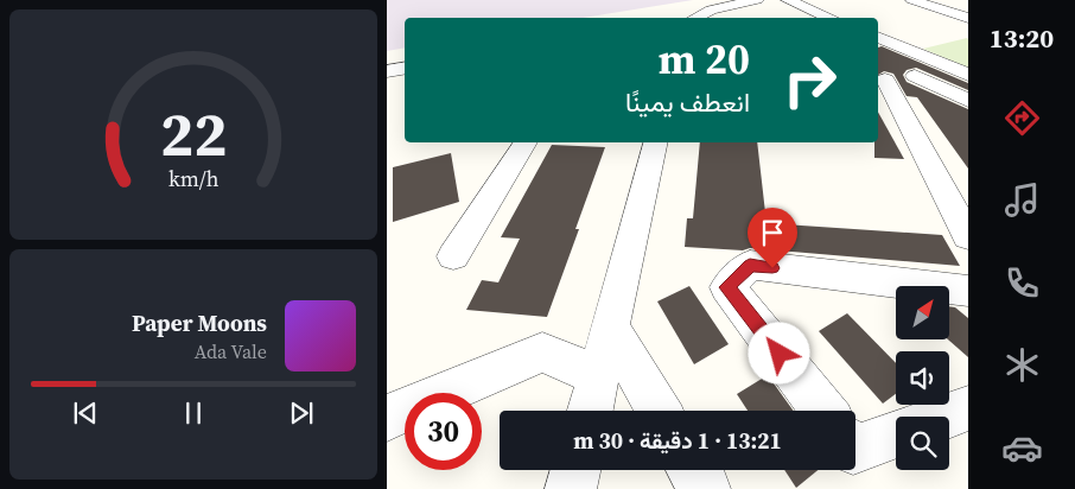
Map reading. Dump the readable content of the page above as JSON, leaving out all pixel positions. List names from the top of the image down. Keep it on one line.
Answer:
{"north":"top right","page":{"tabs":"13:20","turn":["20 m","انعطف يمينًا"],"song":["Paper Moons","Ada Vale"],"limit":"30","trip":"13:21 · 1 دقيقة · 30 m","gauge":["22","km/h"]}}
